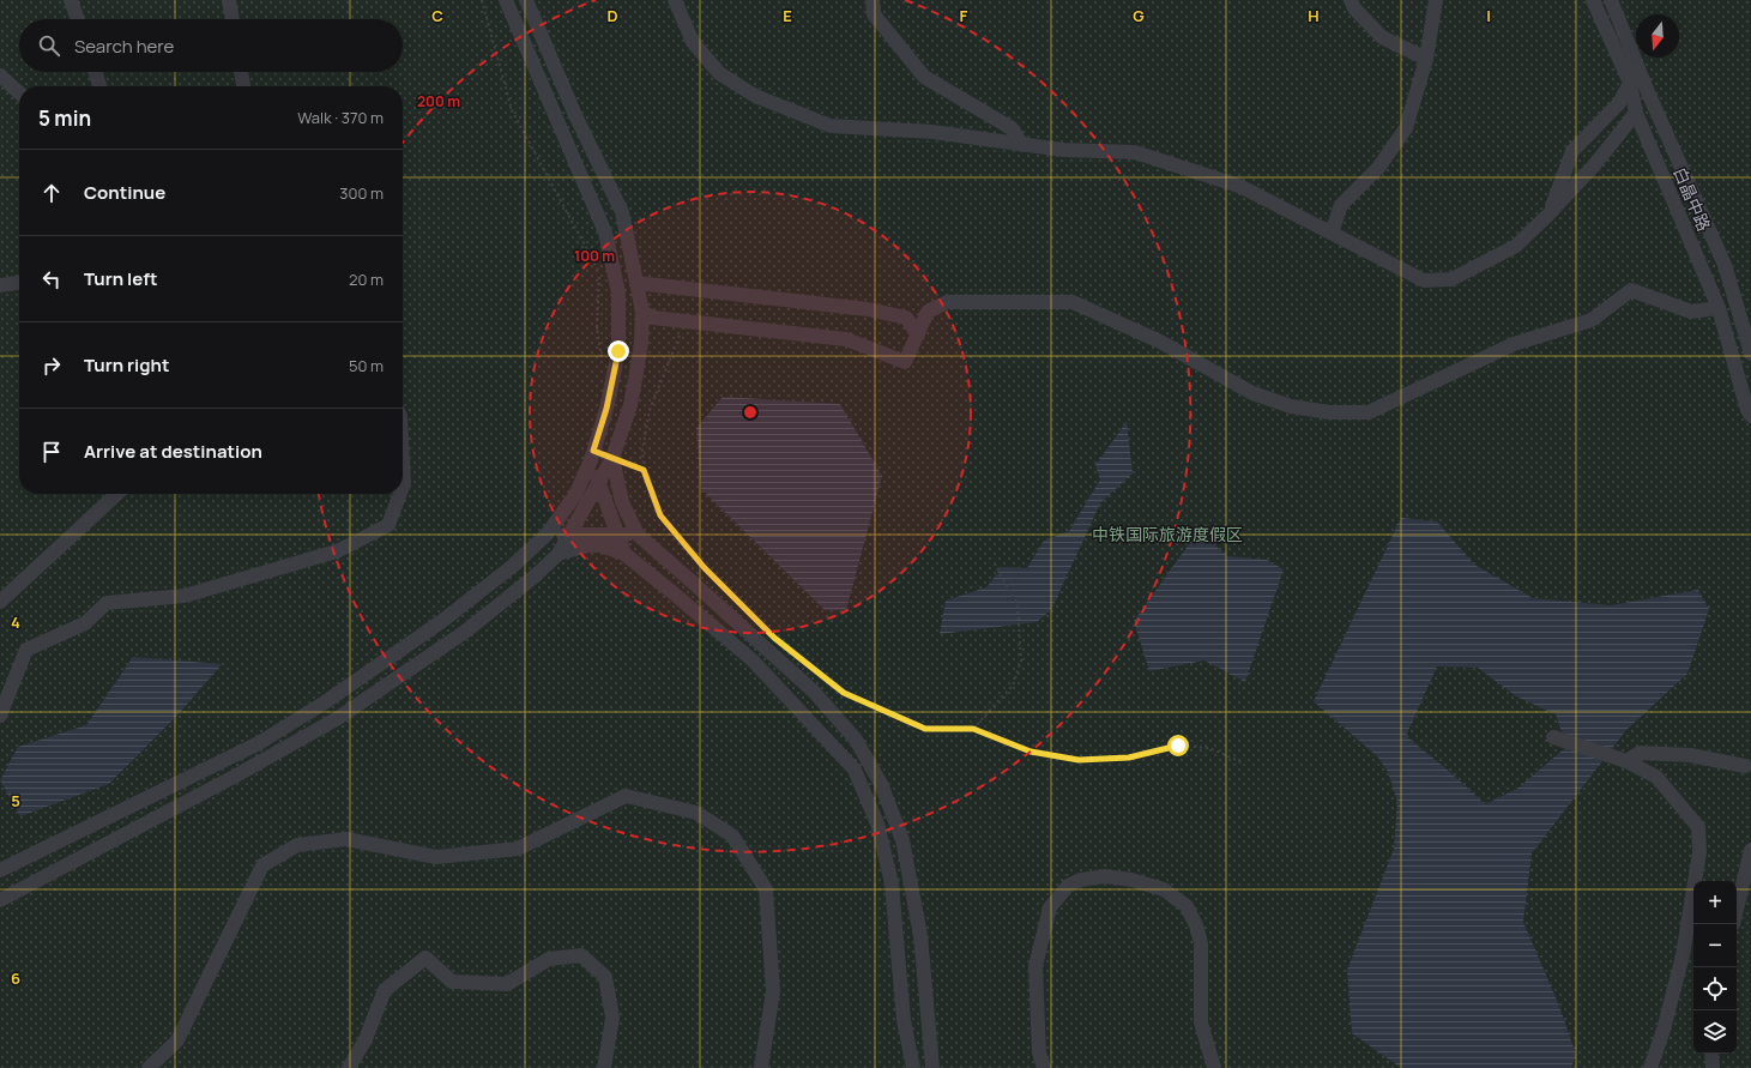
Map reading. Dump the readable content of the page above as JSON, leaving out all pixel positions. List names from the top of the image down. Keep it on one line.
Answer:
{"streets":{"street":["白晶中路"]},"parks":["中铁国际旅游度假区"],"north":"bottom","page":{"search":"Search here","heading":["5 min","Walk · 370 m"],"list":[["Continue","300 m"],["Turn left","20 m"],["Turn right","50 m"],"Arrive at destination"],"map_buttons":["+","−"]},"grid":{"columns":["C","D","E","F","G","H","I"],"rows":["4","5","6"]},"rings":["200 m","100 m"]}
